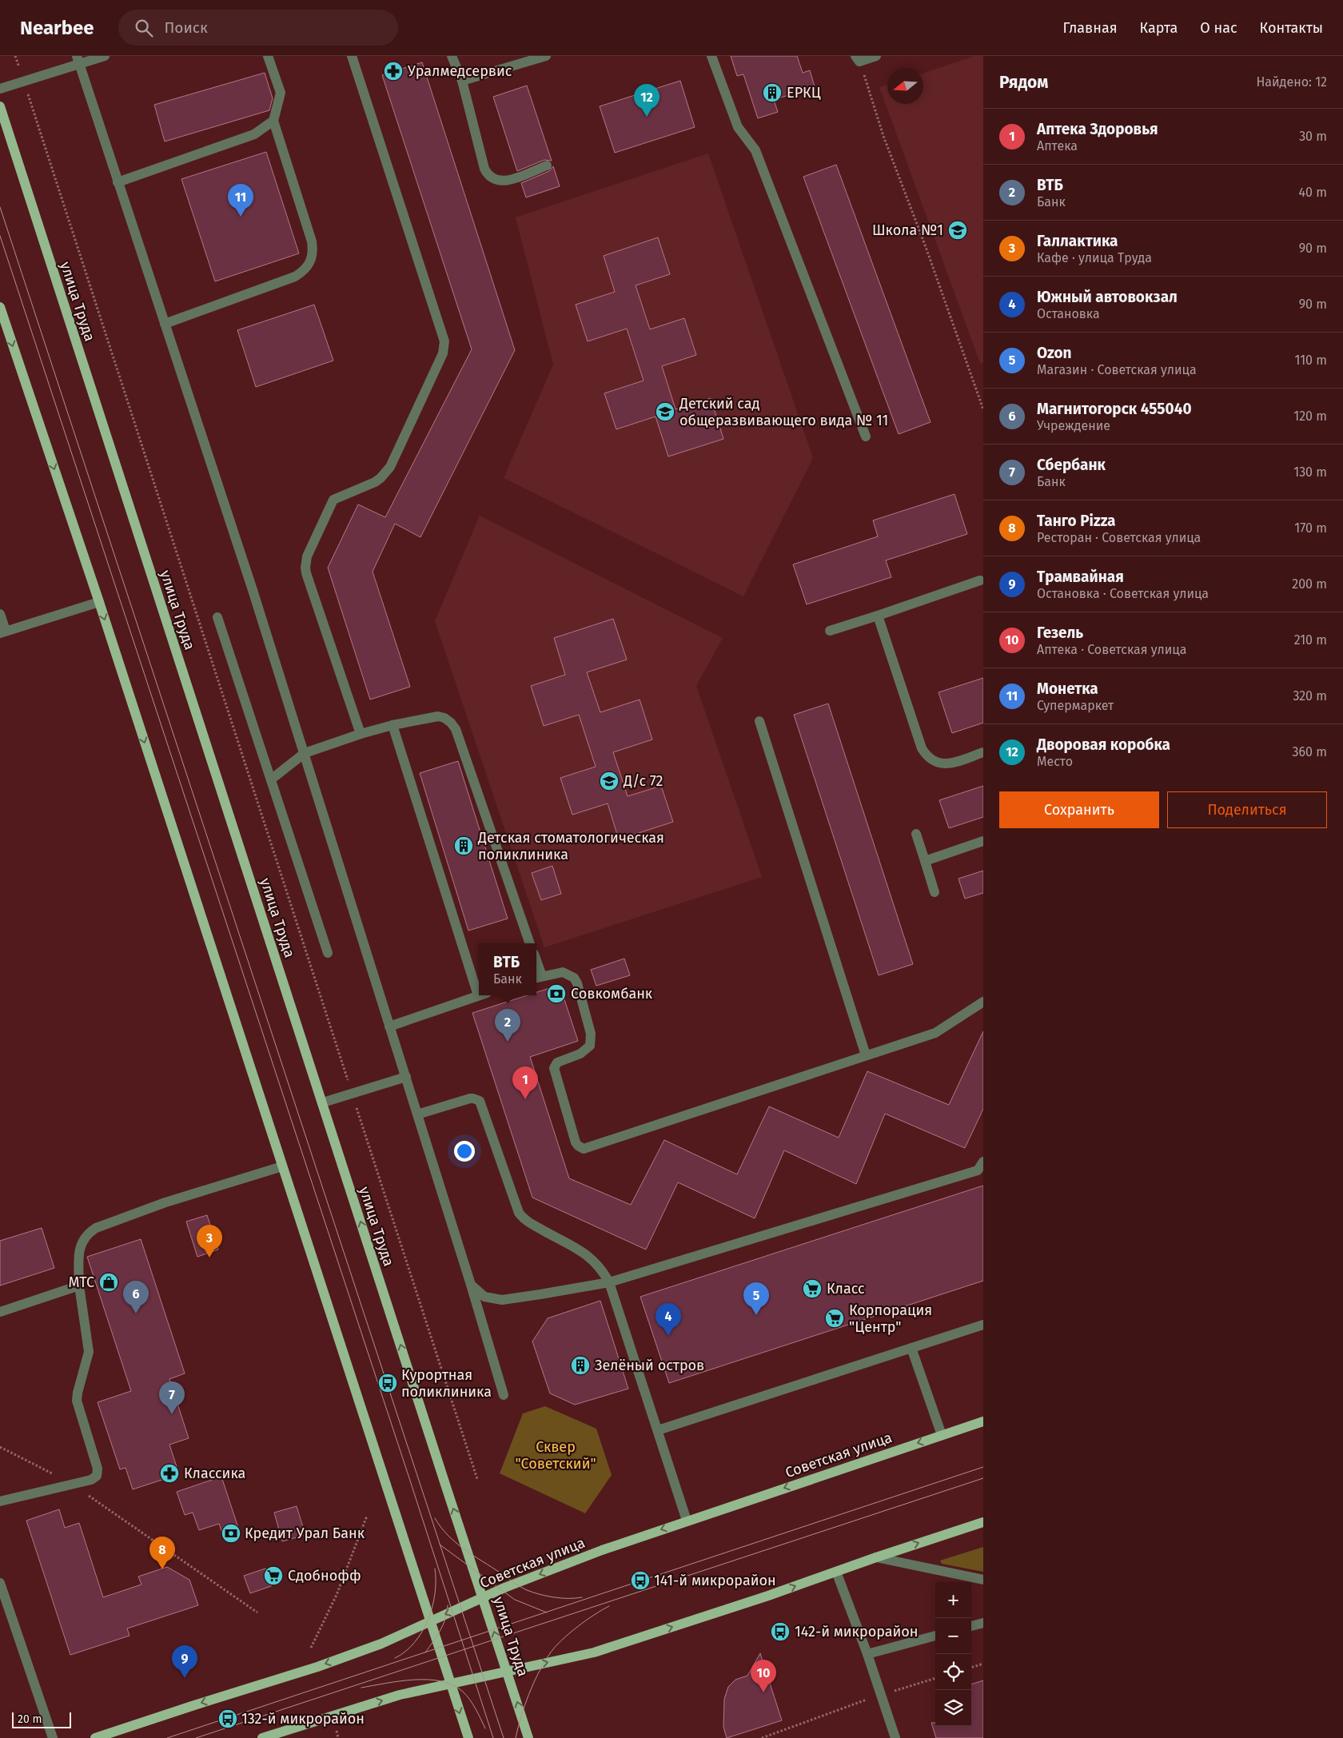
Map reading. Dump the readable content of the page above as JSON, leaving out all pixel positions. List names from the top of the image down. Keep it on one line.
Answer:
{"streets":{"main road":["улица Труда","Советская улица"]},"crossings":[["улица Труда","Советская улица"]],"parks":["Сквер \"Советский\""],"places":{"pharmacy":["Уралмедсервис","Классика"],"building":["ЕРКЦ","Детская стоматологическая поликлиника","Зелёный остров"],"school or university":["Школа №1","Детский сад общеразвивающего вида № 11","Д/с 72"],"bank":["Совкомбанк","Кредит Урал Банк"],"shop":["МТС"],"supermarket":["Класс","Корпорация \"Центр\"","Сдобнофф"],"bus stop":["Курортная поликлиника","141-й микрорайон","142-й микрорайон","132-й микрорайон"]},"scale_bar":"20 m","north":"left","page":{"header":"Nearbee","search":"Поиск","nav":["Главная","Карта","О нас","Контакты"],"heading":["Рядом","Найдено: 12"],"pins":["12","11","2","1","3","6","5","4","7","8","9","10"],"list":[{"mark":"1","name":"Аптека Здоровья","note":"Аптека","value":"30 m"},{"mark":"2","name":"ВТБ","note":"Банк","value":"40 m"},{"mark":"3","name":"Галлактика","note":"Кафе · улица Труда","value":"90 m"},{"mark":"4","name":"Южный автовокзал","note":"Остановка","value":"90 m"},{"mark":"5","name":"Ozon","note":"Магазин · Советская улица","value":"110 m"},{"mark":"6","name":"Магнитогорск 455040","note":"Учреждение","value":"120 m"},{"mark":"7","name":"Сбербанк","note":"Банк","value":"130 m"},{"mark":"8","name":"Танго Pizza","note":"Ресторан · Советская улица","value":"170 m"},{"mark":"9","name":"Трамвайная","note":"Остановка · Советская улица","value":"200 m"},{"mark":"10","name":"Гезель","note":"Аптека · Советская улица","value":"210 m"},{"mark":"11","name":"Монетка","note":"Супермаркет","value":"320 m"},{"mark":"12","name":"Дворовая коробка","note":"Место","value":"360 m"}],"buttons":["Сохранить","Поделиться"],"popup":["ВТБ","Банк"],"map_buttons":["+","−"],"scale":"20 m"}}
